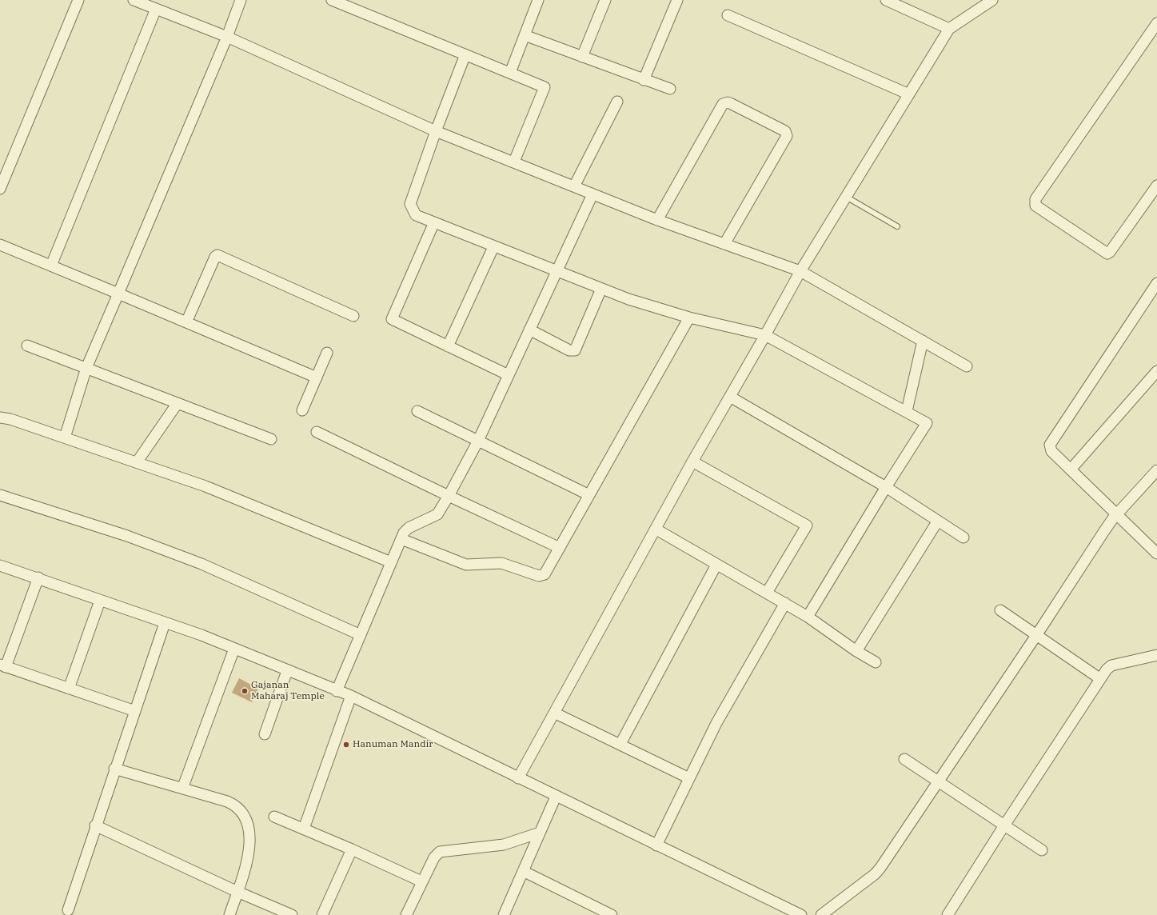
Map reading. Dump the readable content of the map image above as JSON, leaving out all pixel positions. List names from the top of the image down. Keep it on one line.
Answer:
{"places":["Gajanan Maharaj Temple","Hanuman Mandir"]}
